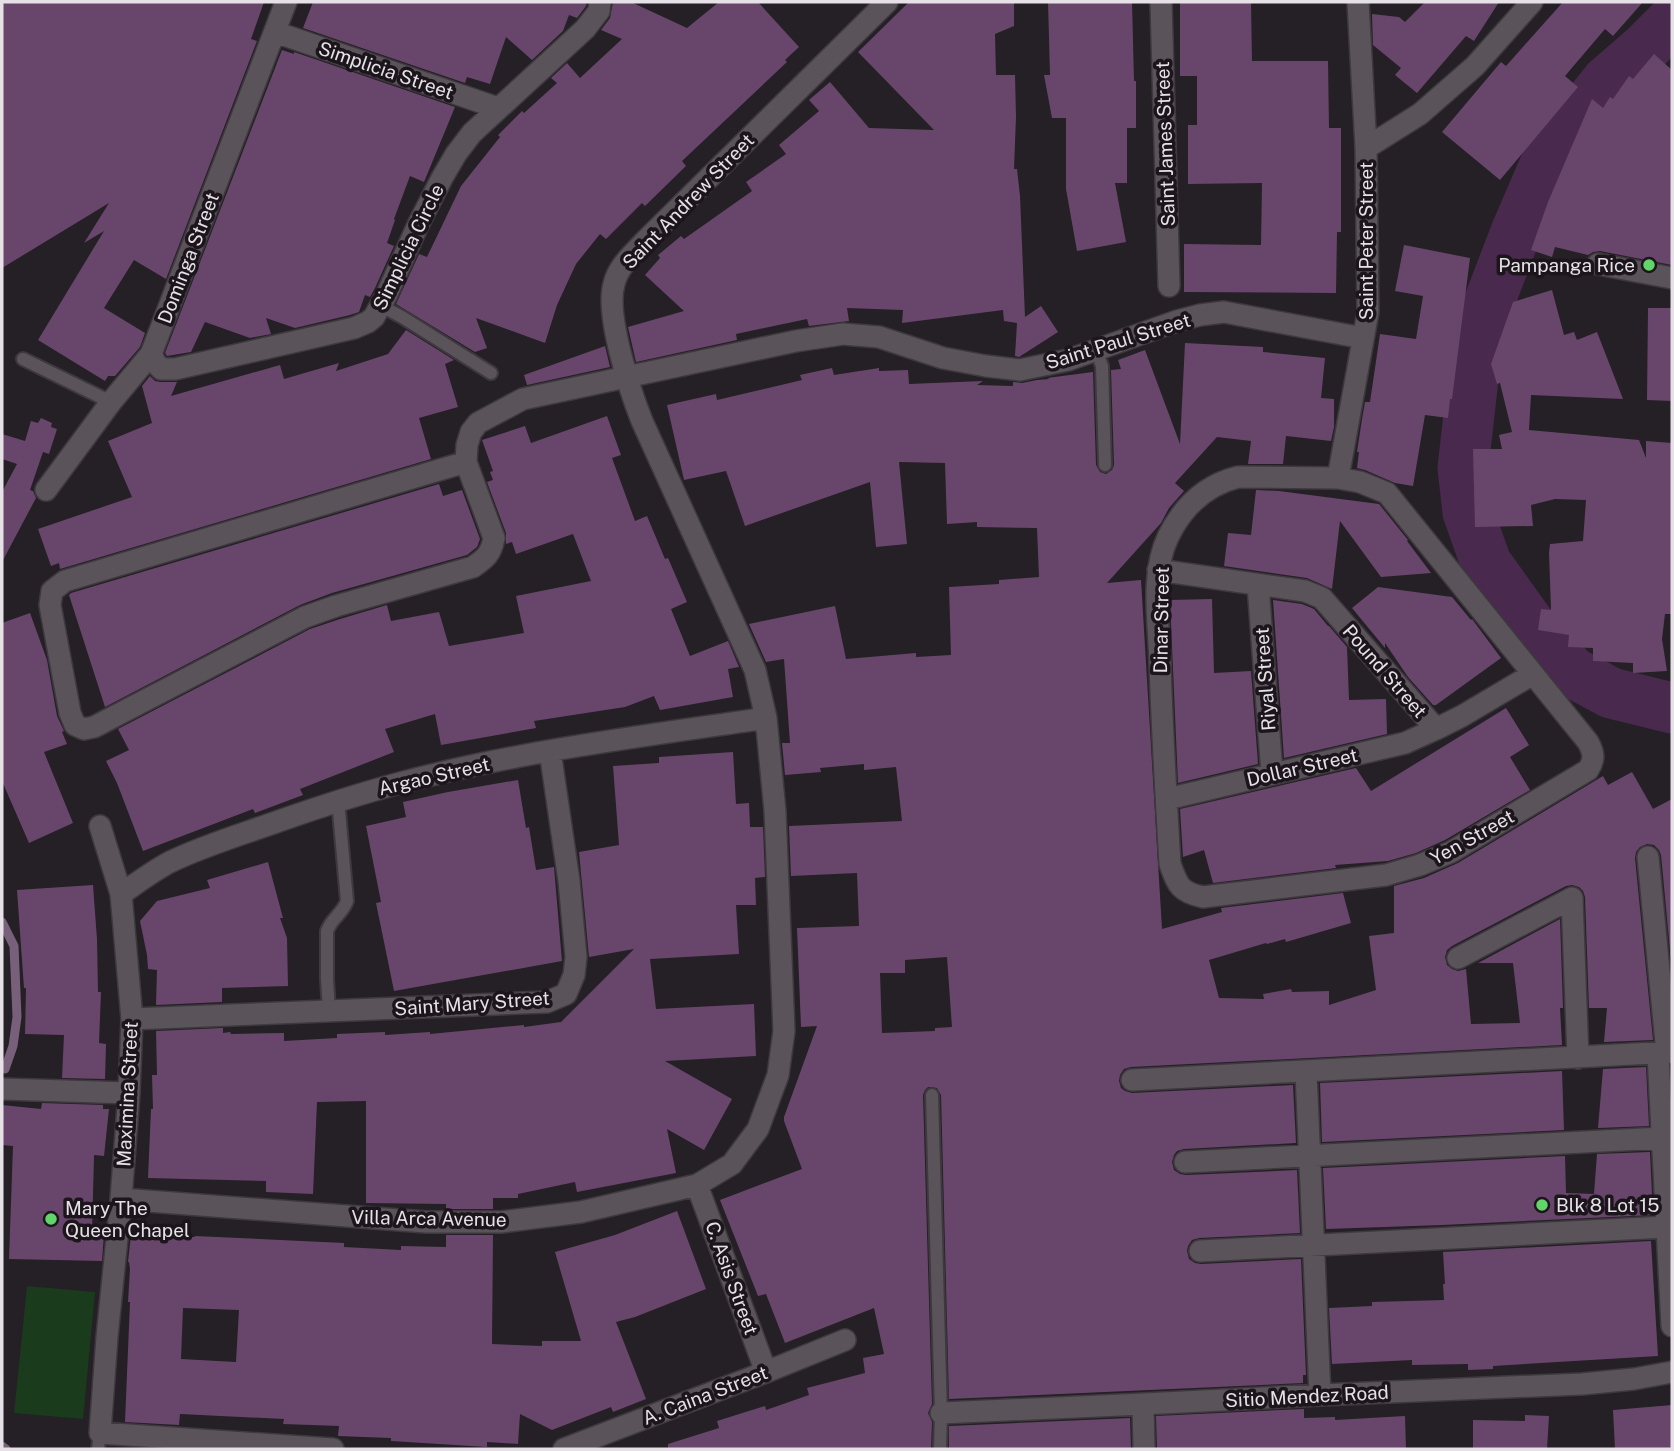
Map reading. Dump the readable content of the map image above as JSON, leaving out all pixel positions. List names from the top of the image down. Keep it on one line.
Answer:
{"streets":{"street":["Simplicia Street","Saint James Street","Saint Andrew Street","Saint Peter Street","Simplicia Circle","Dominga Street","Saint Paul Street","Dinar Street","Pound Street","Riyal Street","Dollar Street","Argao Street","Yen Street","Saint Mary Street","Maximina Street","Villa Arca Avenue","C. Asis Street","A. Caina Street","Sitio Mendez Road"]},"crossings":[["Simplicia Street","Simplicia Circle"],["Simplicia Street","Dominga Street"],["Saint Andrew Street","Saint Paul Street"],["Saint Andrew Street","Argao Street"],["Saint Andrew Street","Villa Arca Avenue"],["Saint Peter Street","Saint Paul Street"],["Saint Peter Street","Dinar Street"],["Simplicia Circle","Dominga Street"],["Dinar Street","Pound Street"],["Dinar Street","Dollar Street"],["Dinar Street","Yen Street"],["Pound Street","Riyal Street"],["Pound Street","Dollar Street"],["Pound Street","Yen Street"],["Riyal Street","Dollar Street"],["Argao Street","Saint Mary Street"],["Argao Street","Maximina Street"],["Argao Street","Villa Arca Avenue"],["Saint Mary Street","Maximina Street"],["Maximina Street","Villa Arca Avenue"],["Villa Arca Avenue","C. Asis Street"],["C. Asis Street","A. Caina Street"]],"places":["Pampanga Rice","Blk 8 Lot 15","Mary The Queen Chapel"]}
